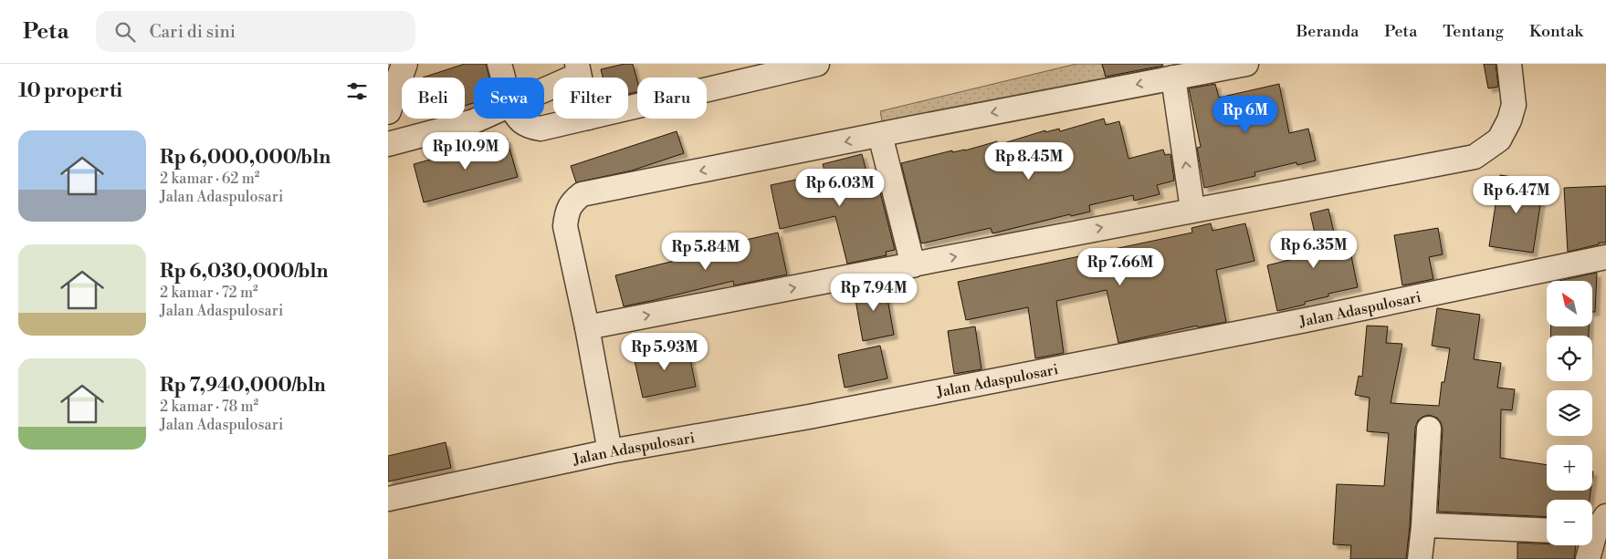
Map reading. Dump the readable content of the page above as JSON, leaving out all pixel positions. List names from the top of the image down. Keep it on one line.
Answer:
{"streets":{"street":["Jalan Adaspulosari"]},"north":"top left","page":{"header":"Peta","search":"Cari di sini","nav":["Beranda","Peta","Tentang","Kontak"],"heading":"10 properti","chip":["Beli","Sewa","Filter","Baru"],"price":["Rp 6M","Rp 10.9M","Rp 8.45M","Rp 6.03M","Rp 6.47M","Rp 6.35M","Rp 5.84M","Rp 7.66M","Rp 7.94M","Rp 5.93M"],"list":[{"name":"Rp 6,000,000/bln","note":"2 kamar · 62 m² · Jalan Adaspulosari"},{"name":"Rp 6,030,000/bln","note":"2 kamar · 72 m² · Jalan Adaspulosari"},{"name":"Rp 7,940,000/bln","note":"2 kamar · 78 m² · Jalan Adaspulosari"}],"map_buttons":["+","−"]}}
